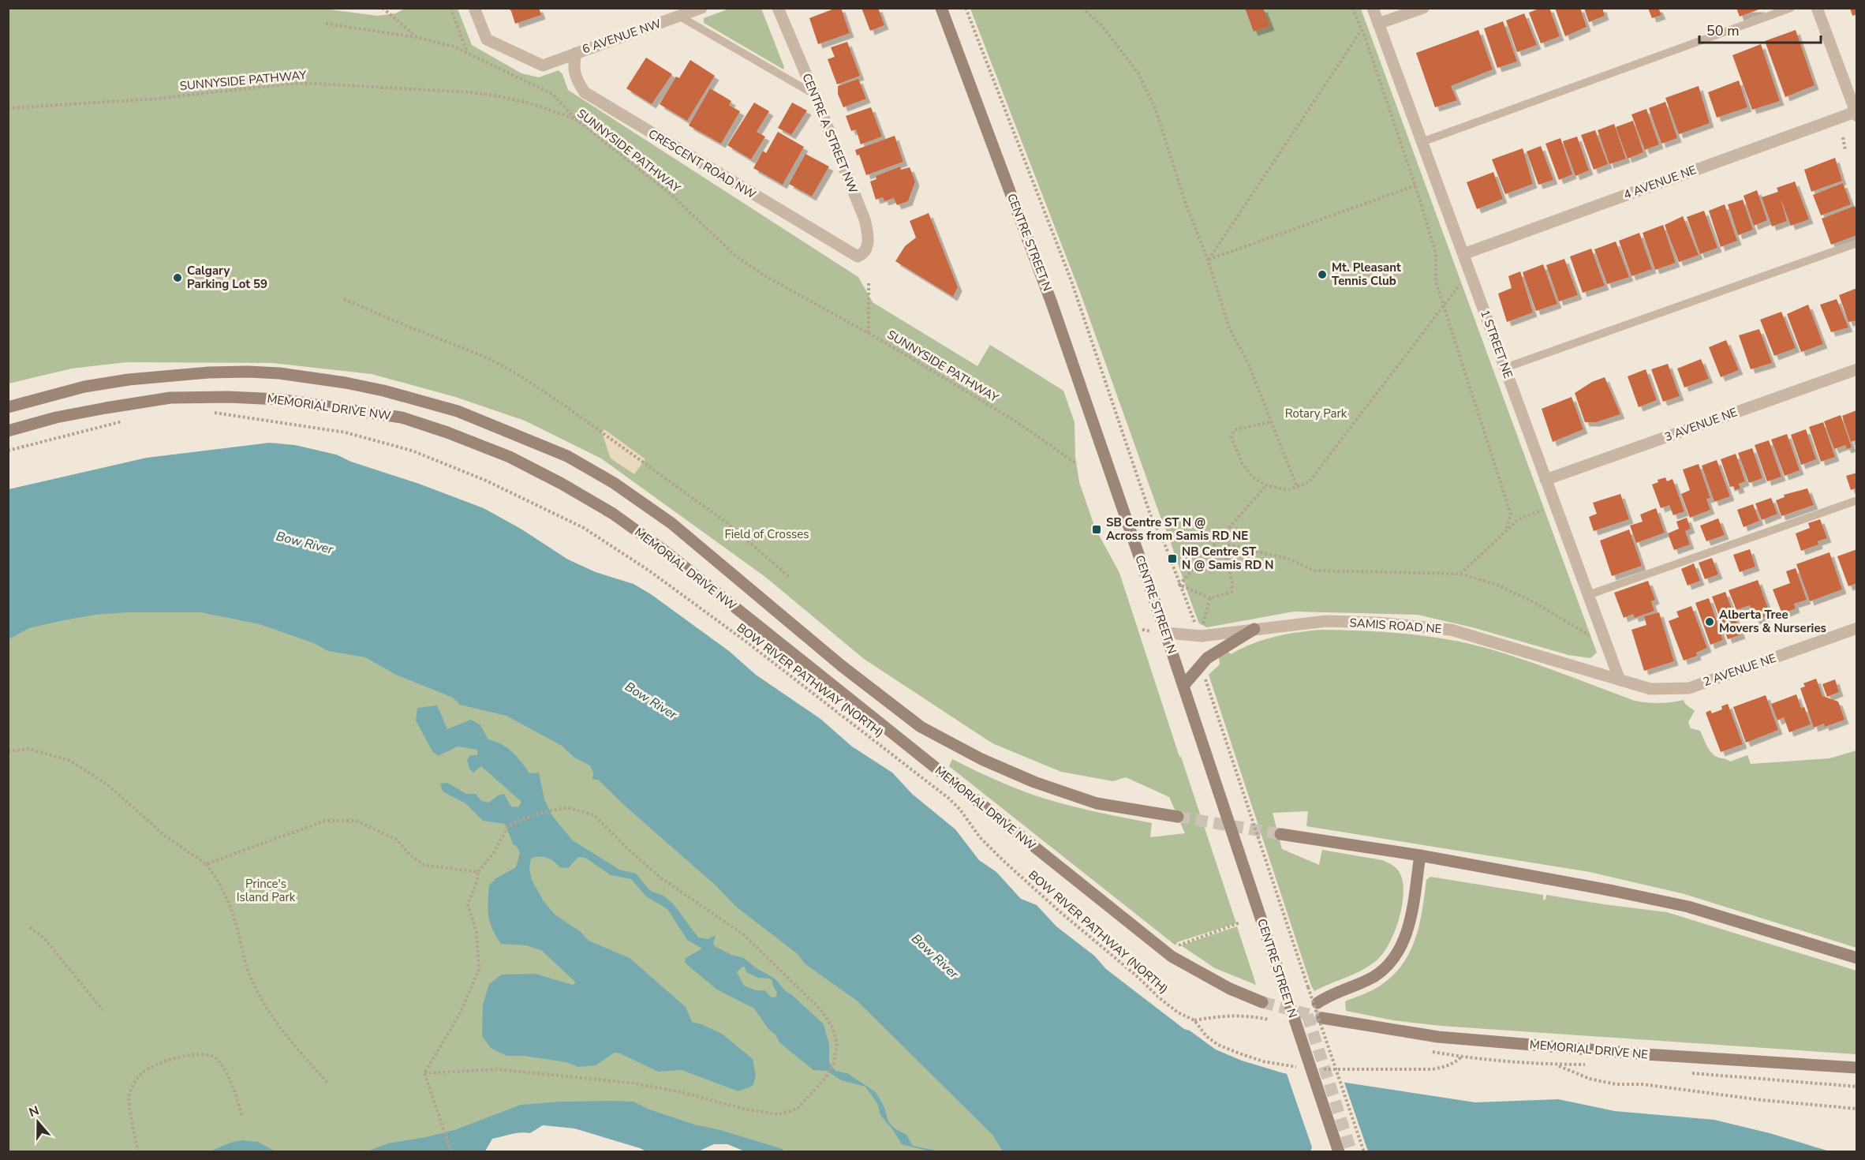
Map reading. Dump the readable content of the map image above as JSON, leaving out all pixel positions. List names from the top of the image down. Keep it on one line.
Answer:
{"streets":{"main road":["CENTRE STREET N","MEMORIAL DRIVE NW","MEMORIAL DRIVE NE"],"street":["6 AVENUE NW","CENTRE A STREET NW","CRESCENT ROAD NW","4 AVENUE NE","1 STREET NE","3 AVENUE NE","SAMIS ROAD NE","2 AVENUE NE"],"path":["SUNNYSIDE PATHWAY","BOW RIVER PATHWAY (NORTH)"]},"crossings":[["6 AVENUE NW","CRESCENT ROAD NW"],["CENTRE A STREET NW","CRESCENT ROAD NW"],["4 AVENUE NE","1 STREET NE"],["CENTRE STREET N","SAMIS ROAD NE"],["1 STREET NE","3 AVENUE NE"],["1 STREET NE","SAMIS ROAD NE"],["1 STREET NE","2 AVENUE NE"],["SAMIS ROAD NE","2 AVENUE NE"]],"water":["Bow River"],"parks":["Rotary Park","Field of Crosses","Prince's Island Park"],"places":{"other":["Mt. Pleasant Tennis Club","Calgary Parking Lot 59","Alberta Tree Movers & Nurseries"],"transit":["SB Centre ST N @ Across from Samis RD NE","NB Centre ST N @ Samis RD N"]},"scale_bar":"50 m","north":"top"}
